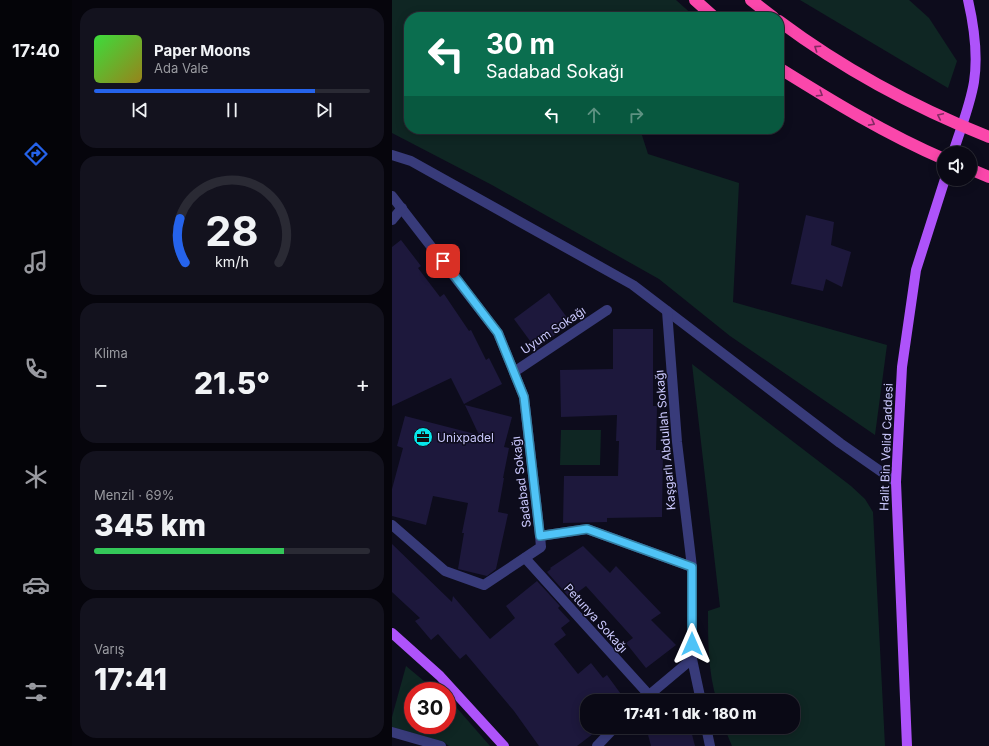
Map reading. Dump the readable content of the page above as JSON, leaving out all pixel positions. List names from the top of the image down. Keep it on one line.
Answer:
{"streets":{"main road":["Halit Bin Velid Caddesi"],"street":["Uyum Sokağı","Kaşgarlı Abdullah Sokağı","Sadabad Sokağı","Petunya Sokağı"]},"crossings":[["Uyum Sokağı","Sadabad Sokağı"],["Kaşgarlı Abdullah Sokağı","Sadabad Sokağı"]],"places":{"office":["Unixpadel"]},"page":{"tabs":"17:40","turn":["30 m","Sadabad Sokağı"],"song":["Paper Moons","Ada Vale"],"tile":["Klima",["Menzil · 69%","345 km"],["Varış","17:41"]],"heat":["−","21.5°","+"],"limit":"30","trip":"17:41 · 1 dk · 180 m","gauge":["28","km/h"]}}
